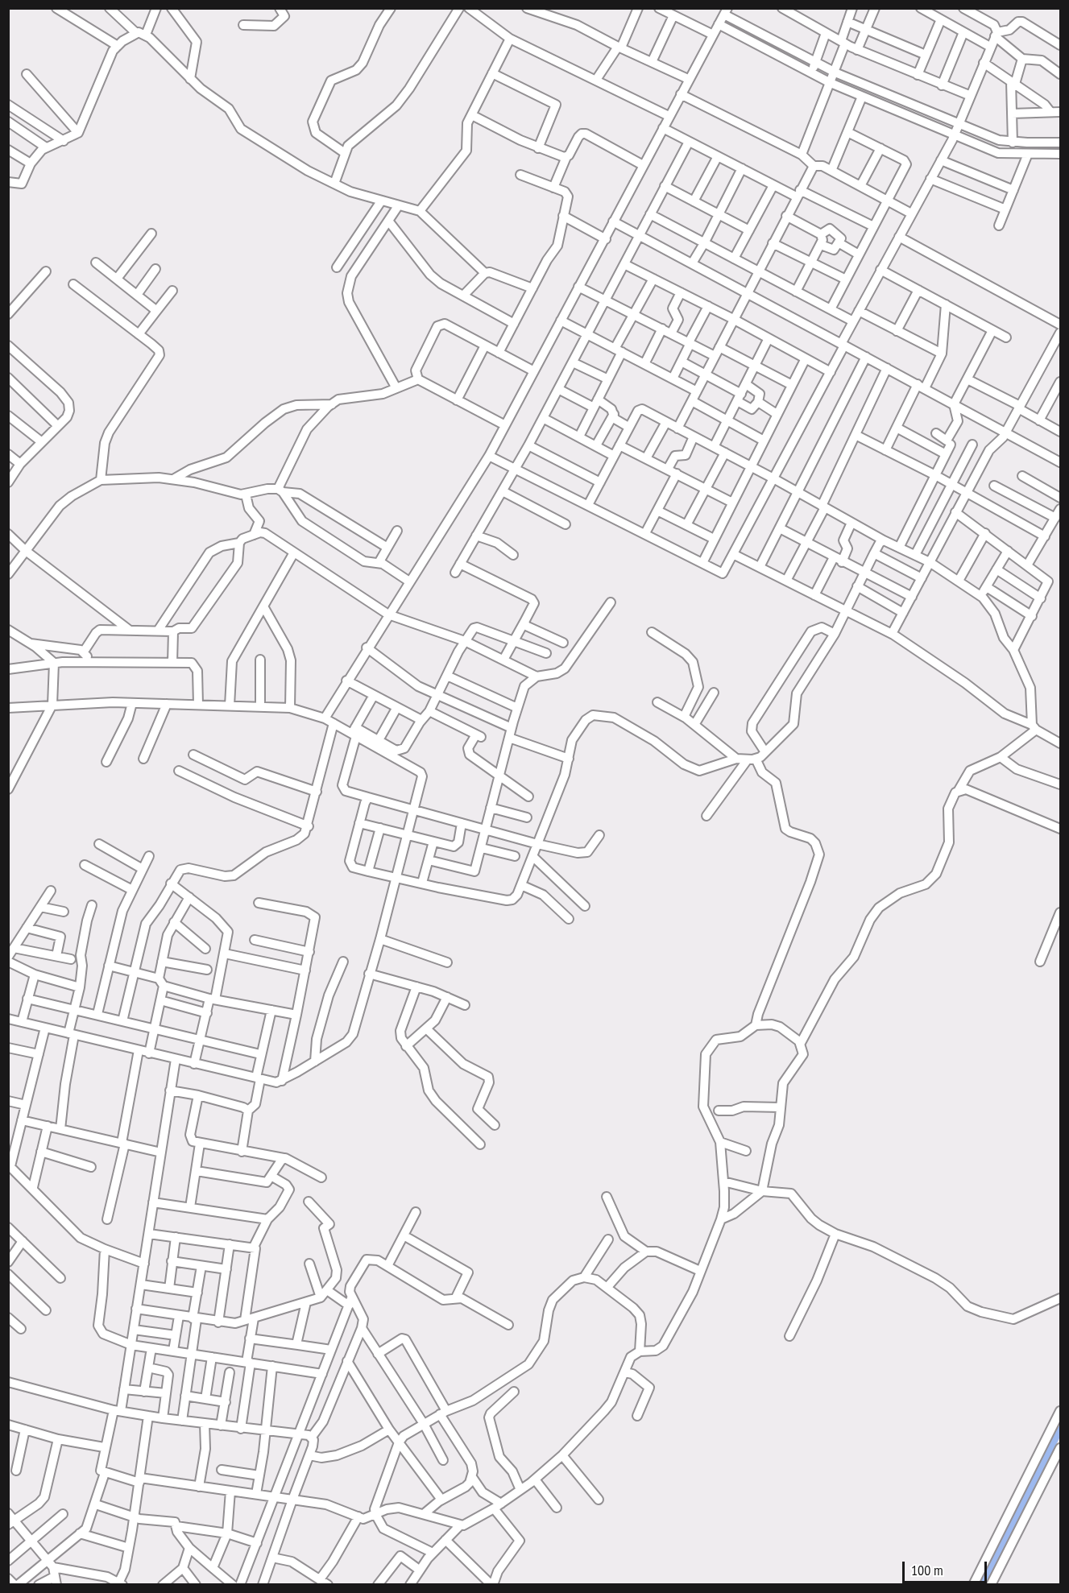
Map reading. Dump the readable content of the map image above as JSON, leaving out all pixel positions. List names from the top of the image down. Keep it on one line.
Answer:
{"scale_bar":"100 m"}
